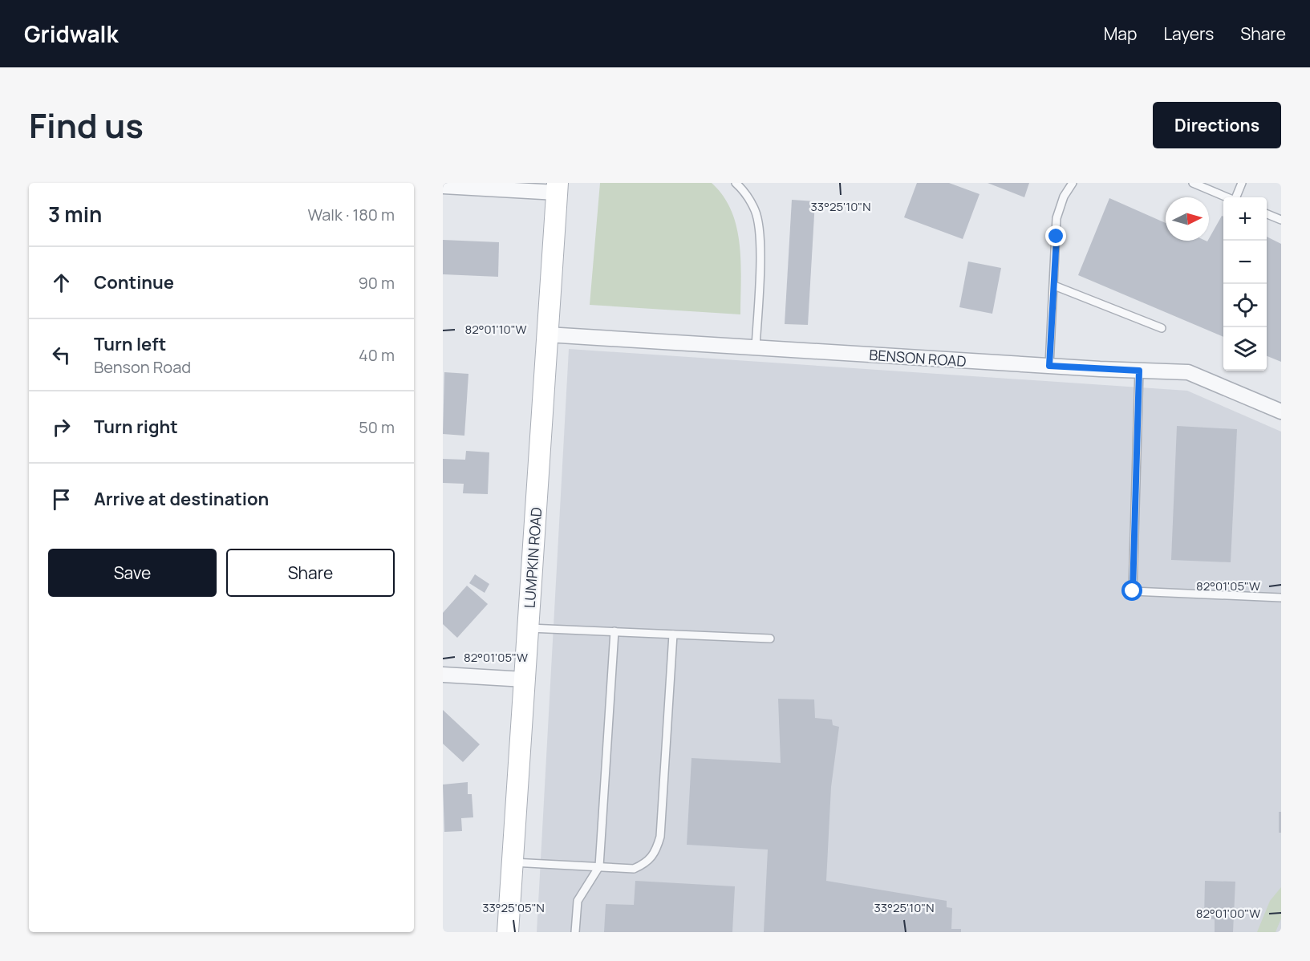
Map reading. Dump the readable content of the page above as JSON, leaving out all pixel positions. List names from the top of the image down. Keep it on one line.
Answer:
{"streets":{"main road":["LUMPKIN ROAD"],"street":["BENSON ROAD"]},"crossings":[["BENSON ROAD","LUMPKIN ROAD"]],"north":"right","page":{"header":"Gridwalk","nav":["Map","Layers","Share"],"title":"Find us","buttons":["Directions",["Save","Share"]],"heading":["3 min","Walk · 180 m"],"map_buttons":["+","−"],"list":[["Continue","90 m"],["Turn left","Benson Road","40 m"],["Turn right","50 m"],"Arrive at destination"]},"coordinates":["33°25'10\"N","82°01'10\"W","82°01'05\"W","33°25'05\"N","82°01'00\"W"]}
